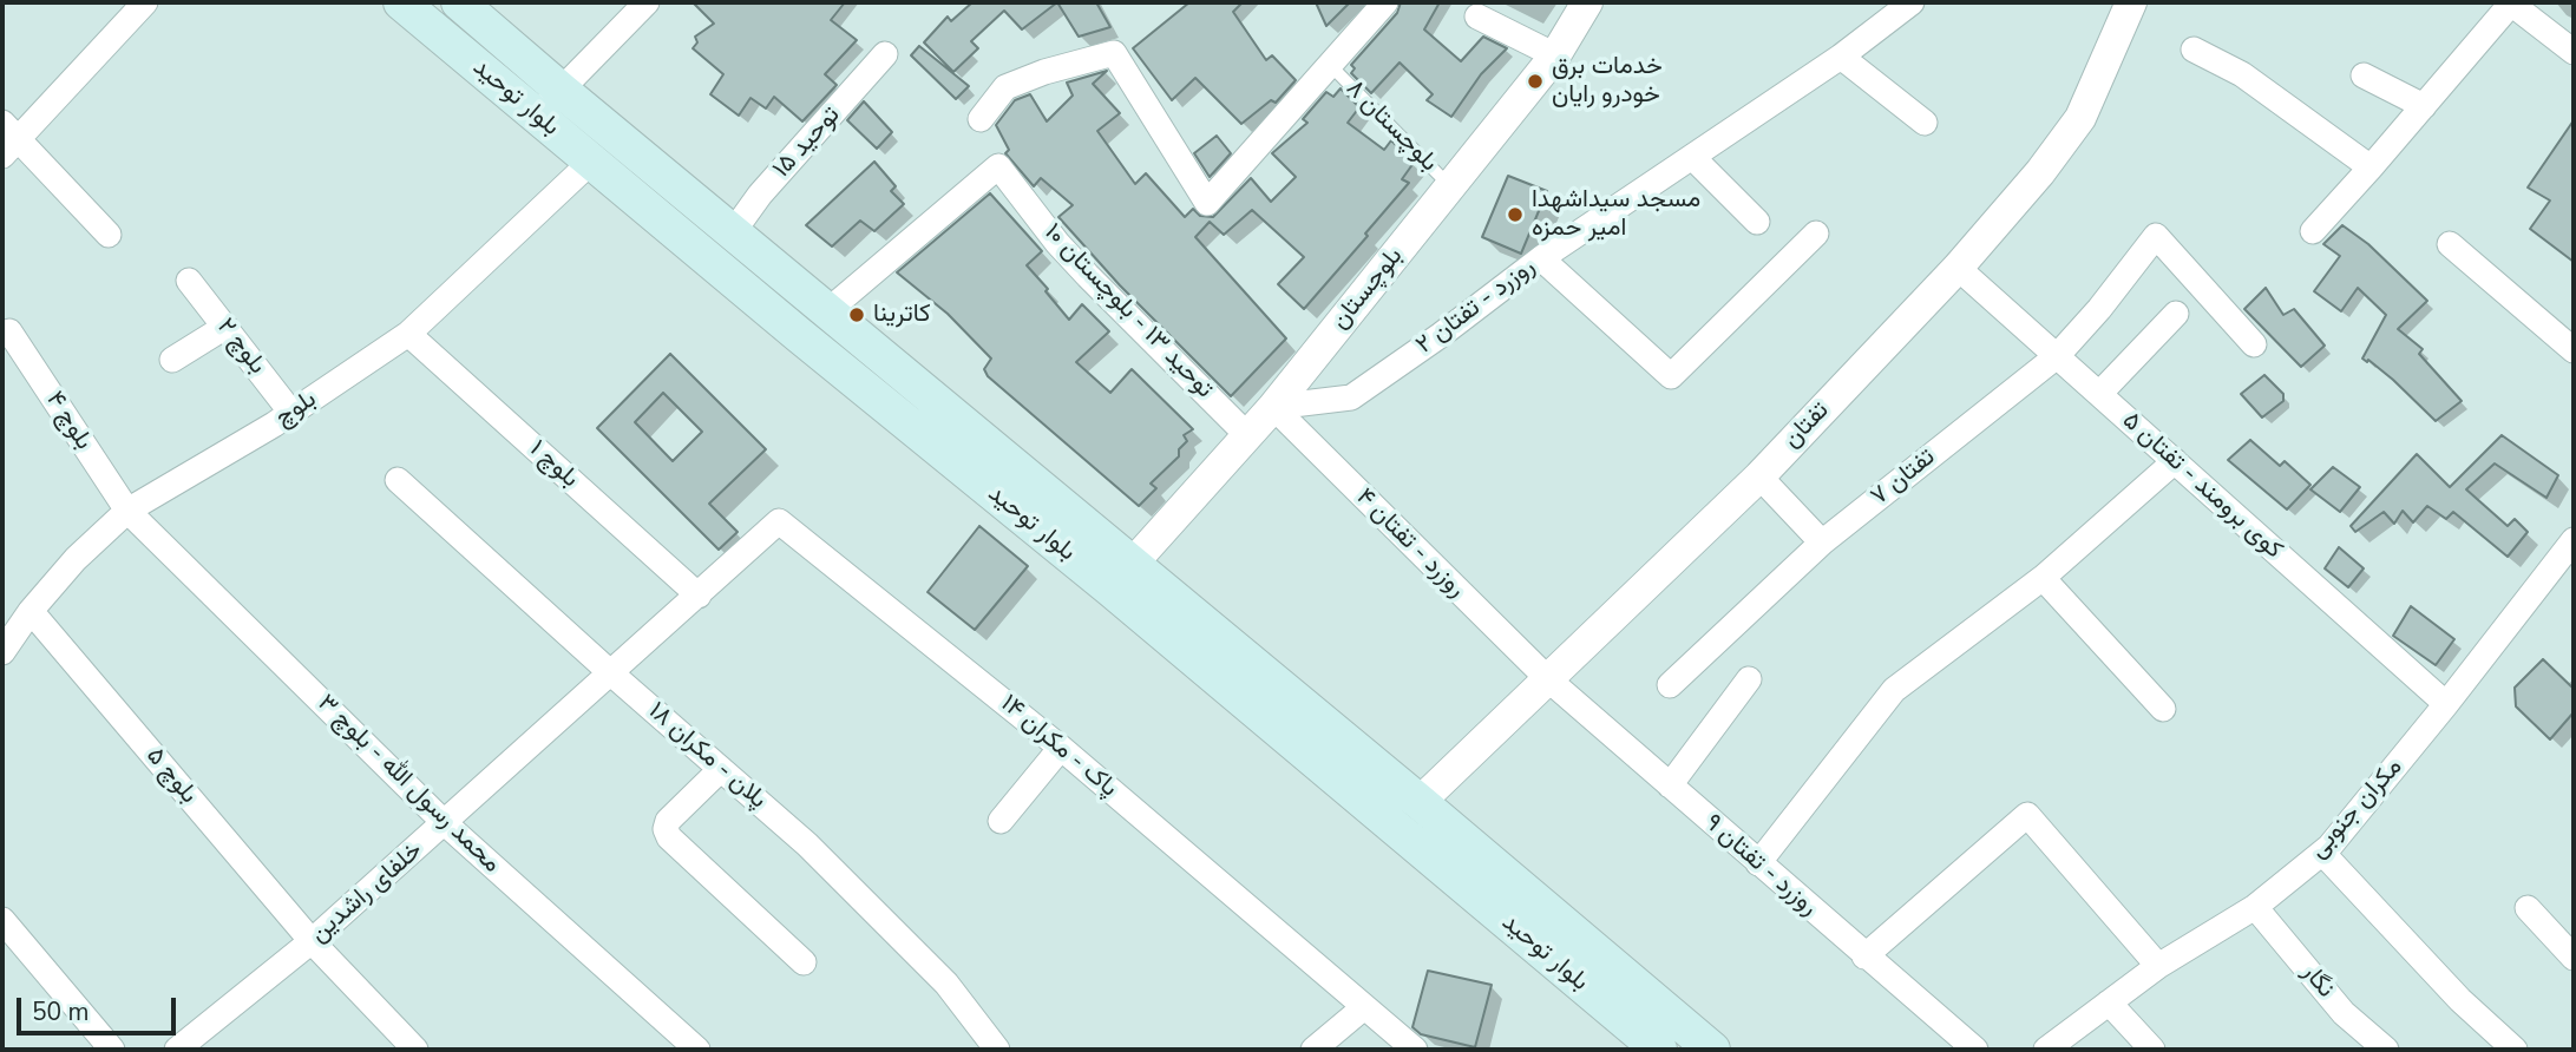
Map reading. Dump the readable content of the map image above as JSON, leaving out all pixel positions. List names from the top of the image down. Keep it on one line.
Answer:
{"streets":{"main road":["بلوار توحید"],"street":["توحید ۱۵","بلوچستان","روزرد - تفتان ۲","توحید ۱۳ - بلوچستان ۱۰","بلوچ ۲","بلوچ","بلوچ ۴","تفتان","بلوچ ۱","تفتان ۷","کوی برومند - تفتان ۵","روزرد - تفتان ۴","پاک - مکران ۱۴","پلان - مکران ۱۸","بلوچ ۵","محمد رسول الله - بلوچ ۳","مکران جنوبی","روزرد - تفتان ۹","خلفای راشدین","نگار"],"lane":["بلوچستان ۸"]},"crossings":[["بلوار توحید","توحید ۱۵"],["بلوار توحید","بلوچستان"],["بلوار توحید","توحید ۱۳ - بلوچستان ۱۰"],["بلوار توحید","بلوچ"],["بلوار توحید","تفتان"],["بلوچستان ۸","بلوچستان"],["بلوچستان","روزرد - تفتان ۲"],["بلوچستان","توحید ۱۳ - بلوچستان ۱۰"],["بلوچستان","روزرد - تفتان ۴"],["روزرد - تفتان ۲","روزرد - تفتان ۴"],["بلوچ ۲","بلوچ"],["بلوچ","بلوچ ۴"],["بلوچ","بلوچ ۱"],["بلوچ","بلوچ ۵"],["بلوچ","محمد رسول الله - بلوچ ۳"],["بلوچ ۴","محمد رسول الله - بلوچ ۳"],["تفتان","کوی برومند - تفتان ۵"],["تفتان","روزرد - تفتان ۴"],["تفتان","روزرد - تفتان ۹"],["بلوچ ۱","پاک - مکران ۱۴"],["بلوچ ۱","خلفای راشدین"],["تفتان ۷","کوی برومند - تفتان ۵"],["کوی برومند - تفتان ۵","مکران جنوبی"],["روزرد - تفتان ۴","روزرد - تفتان ۹"],["پاک - مکران ۱۴","خلفای راشدین"],["پلان - مکران ۱۸","خلفای راشدین"],["بلوچ ۵","خلفای راشدین"],["محمد رسول الله - بلوچ ۳","خلفای راشدین"],["مکران جنوبی","نگار"]],"places":["خدمات برق خودرو رایان","مسجد سیداشهدا امیر حمزه","کاترینا"],"scale_bar":"50 m"}
